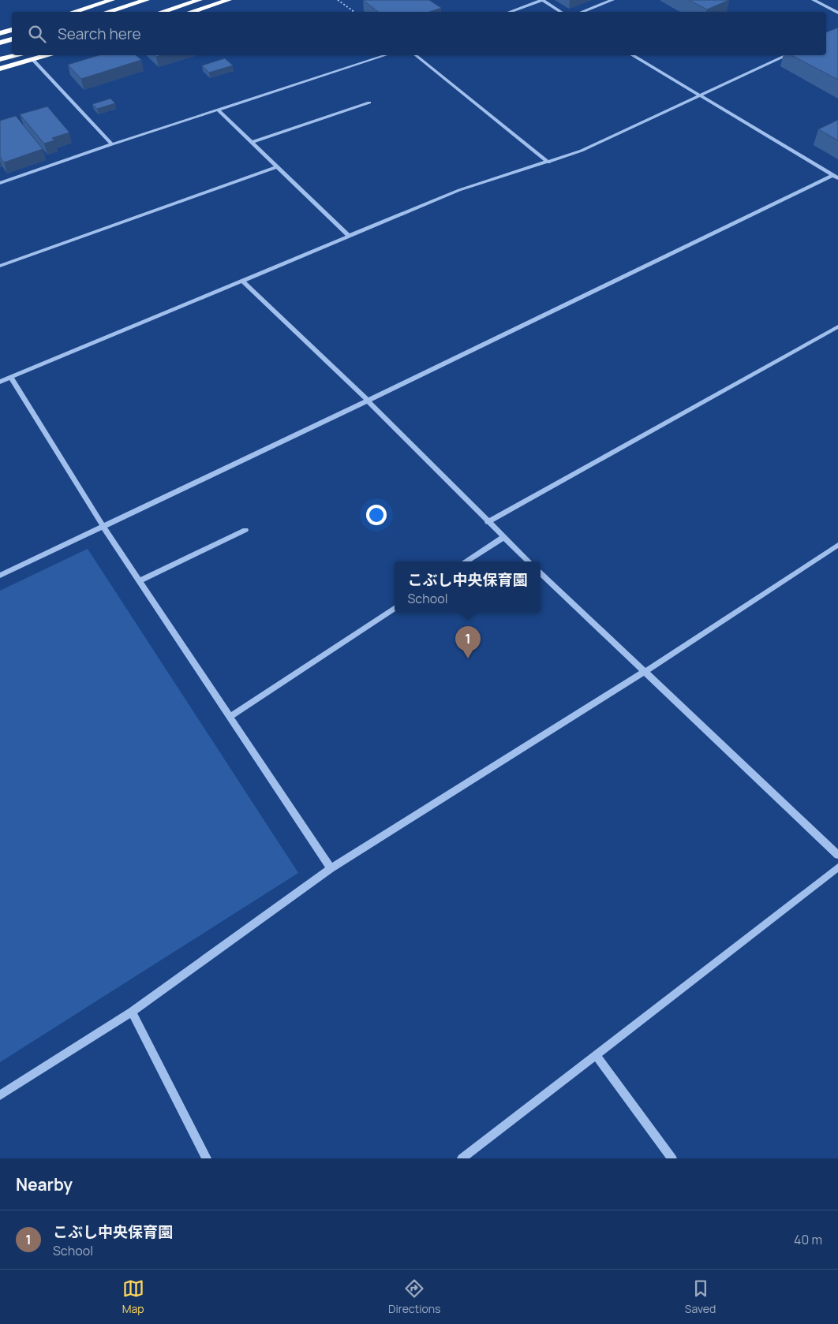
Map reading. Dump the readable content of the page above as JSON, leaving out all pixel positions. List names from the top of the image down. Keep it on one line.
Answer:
{"page":{"search":"Search here","popup":["こぶし中央保育園","School"],"pins":"1","heading":"Nearby","list":[{"mark":"1","name":"こぶし中央保育園","note":"School","value":"40 m"}],"nav":["Map","Directions","Saved"]}}
